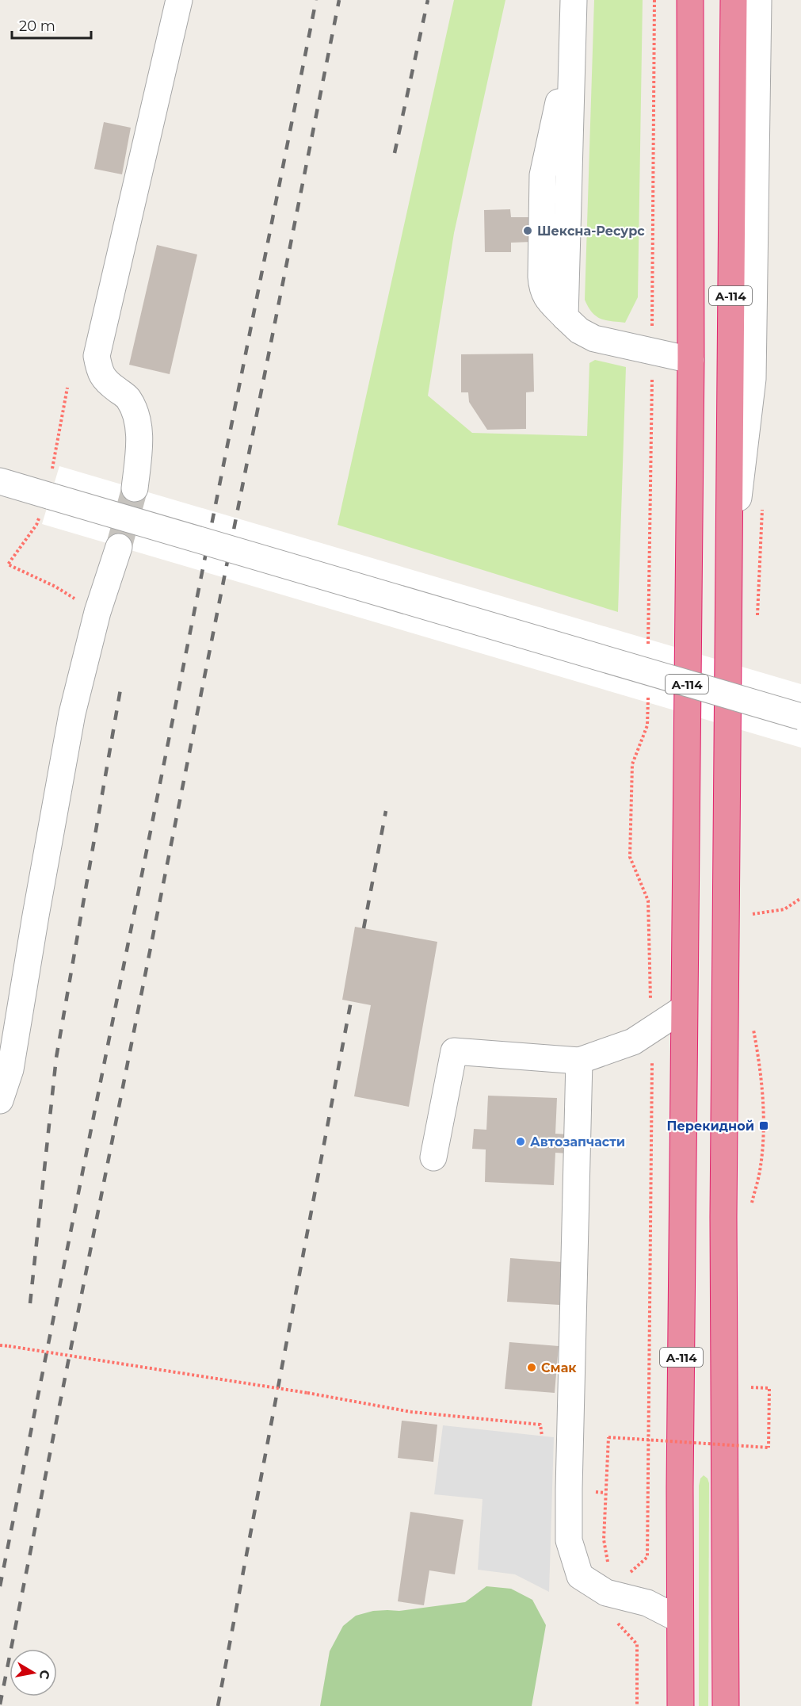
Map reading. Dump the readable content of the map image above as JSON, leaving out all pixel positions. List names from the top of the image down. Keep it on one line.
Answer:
{"streets":{"highway":["А-114"]},"places":{"other":["Шексна-Ресурс","Автозапчасти","Смак"],"transit":["Перекидной"]},"scale_bar":"20 m","north":"right"}
